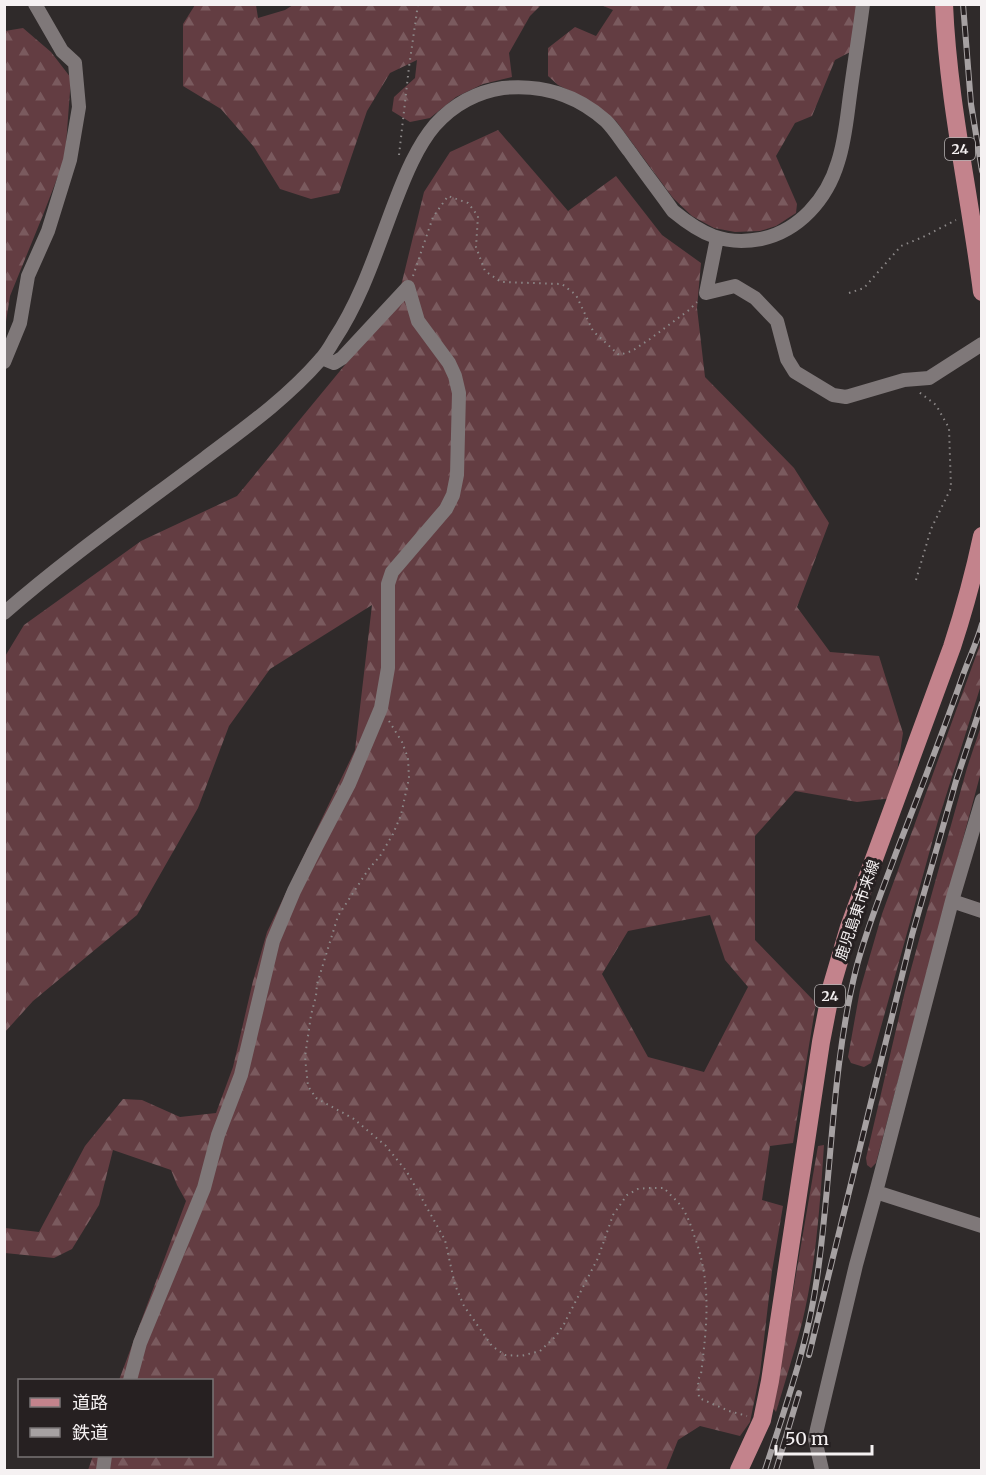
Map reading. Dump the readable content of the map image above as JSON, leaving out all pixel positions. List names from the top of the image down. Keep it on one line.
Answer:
{"streets":{"main road":["24","鹿児島東市来線"]},"legend":["道路","鉄道"],"scale_bar":"50 m"}
